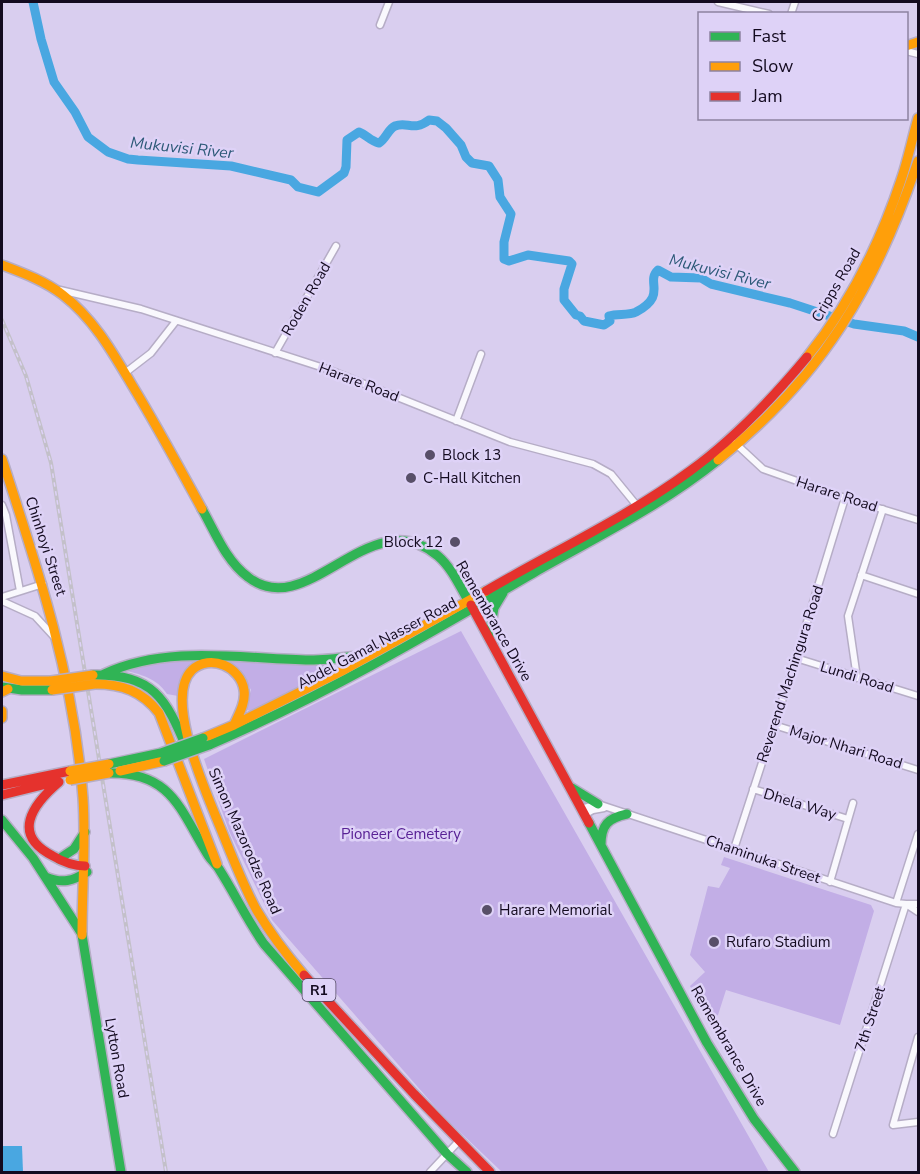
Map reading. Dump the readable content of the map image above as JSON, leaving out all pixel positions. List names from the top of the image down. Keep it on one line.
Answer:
{"streets":{"main road":["Cripps Road","Chinhoyi Street","Remembrance Drive","Abdel Gamal Nasser Road","Simon Mazorodze Road","R1","Lytton Road"],"street":["Roden Road","Harare Road","Reverend Machingura Road","Lundi Road","Major Nhari Road","Dhela Way","Chaminuka Street","7th Street"]},"crossings":[["Cripps Road","Harare Road"],["Cripps Road","Abdel Gamal Nasser Road"],["Roden Road","Harare Road"],["Harare Road","Remembrance Drive"],["Harare Road","Abdel Gamal Nasser Road"],["Harare Road","Reverend Machingura Road"],["Chinhoyi Street","Lytton Road"],["Remembrance Drive","Abdel Gamal Nasser Road"],["Reverend Machingura Road","Lundi Road"],["Reverend Machingura Road","Major Nhari Road"],["Reverend Machingura Road","Dhela Way"],["Reverend Machingura Road","Chaminuka Street"],["Dhela Way","Chaminuka Street"],["Simon Mazorodze Road","R1"],["Chaminuka Street","7th Street"]],"water":["Mukuvisi River"],"parks":["Pioneer Cemetery"],"places":["Block 13","C-Hall Kitchen","Block 12","Harare Memorial","Rufaro Stadium"],"legend":["Fast","Slow","Jam"]}
